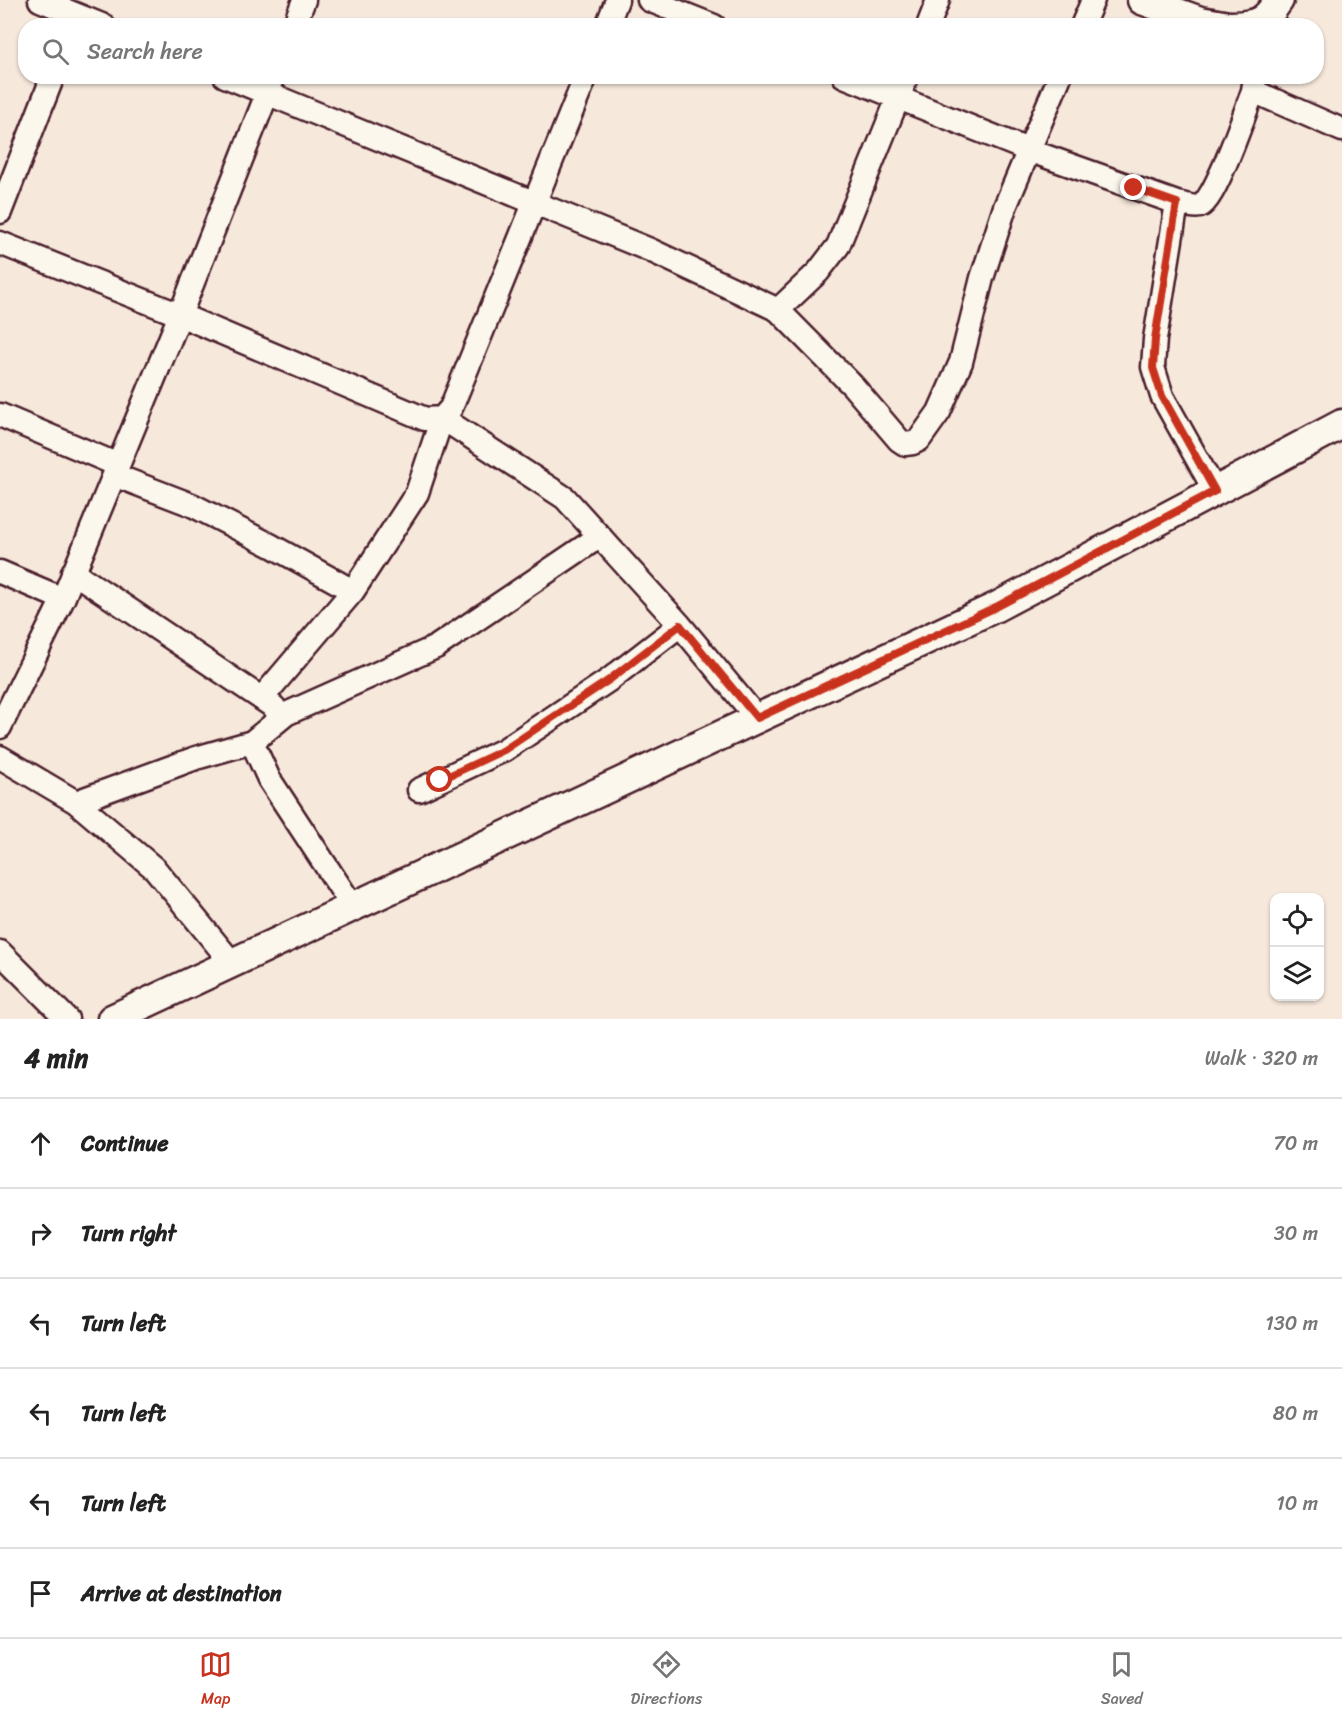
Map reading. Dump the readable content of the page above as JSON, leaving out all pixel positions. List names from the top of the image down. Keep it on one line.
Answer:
{"page":{"search":"Search here","heading":["4 min","Walk · 320 m"],"list":[["Continue","70 m"],["Turn right","30 m"],["Turn left","130 m"],["Turn left","80 m"],["Turn left","10 m"],"Arrive at destination"],"nav":["Map","Directions","Saved"]}}
